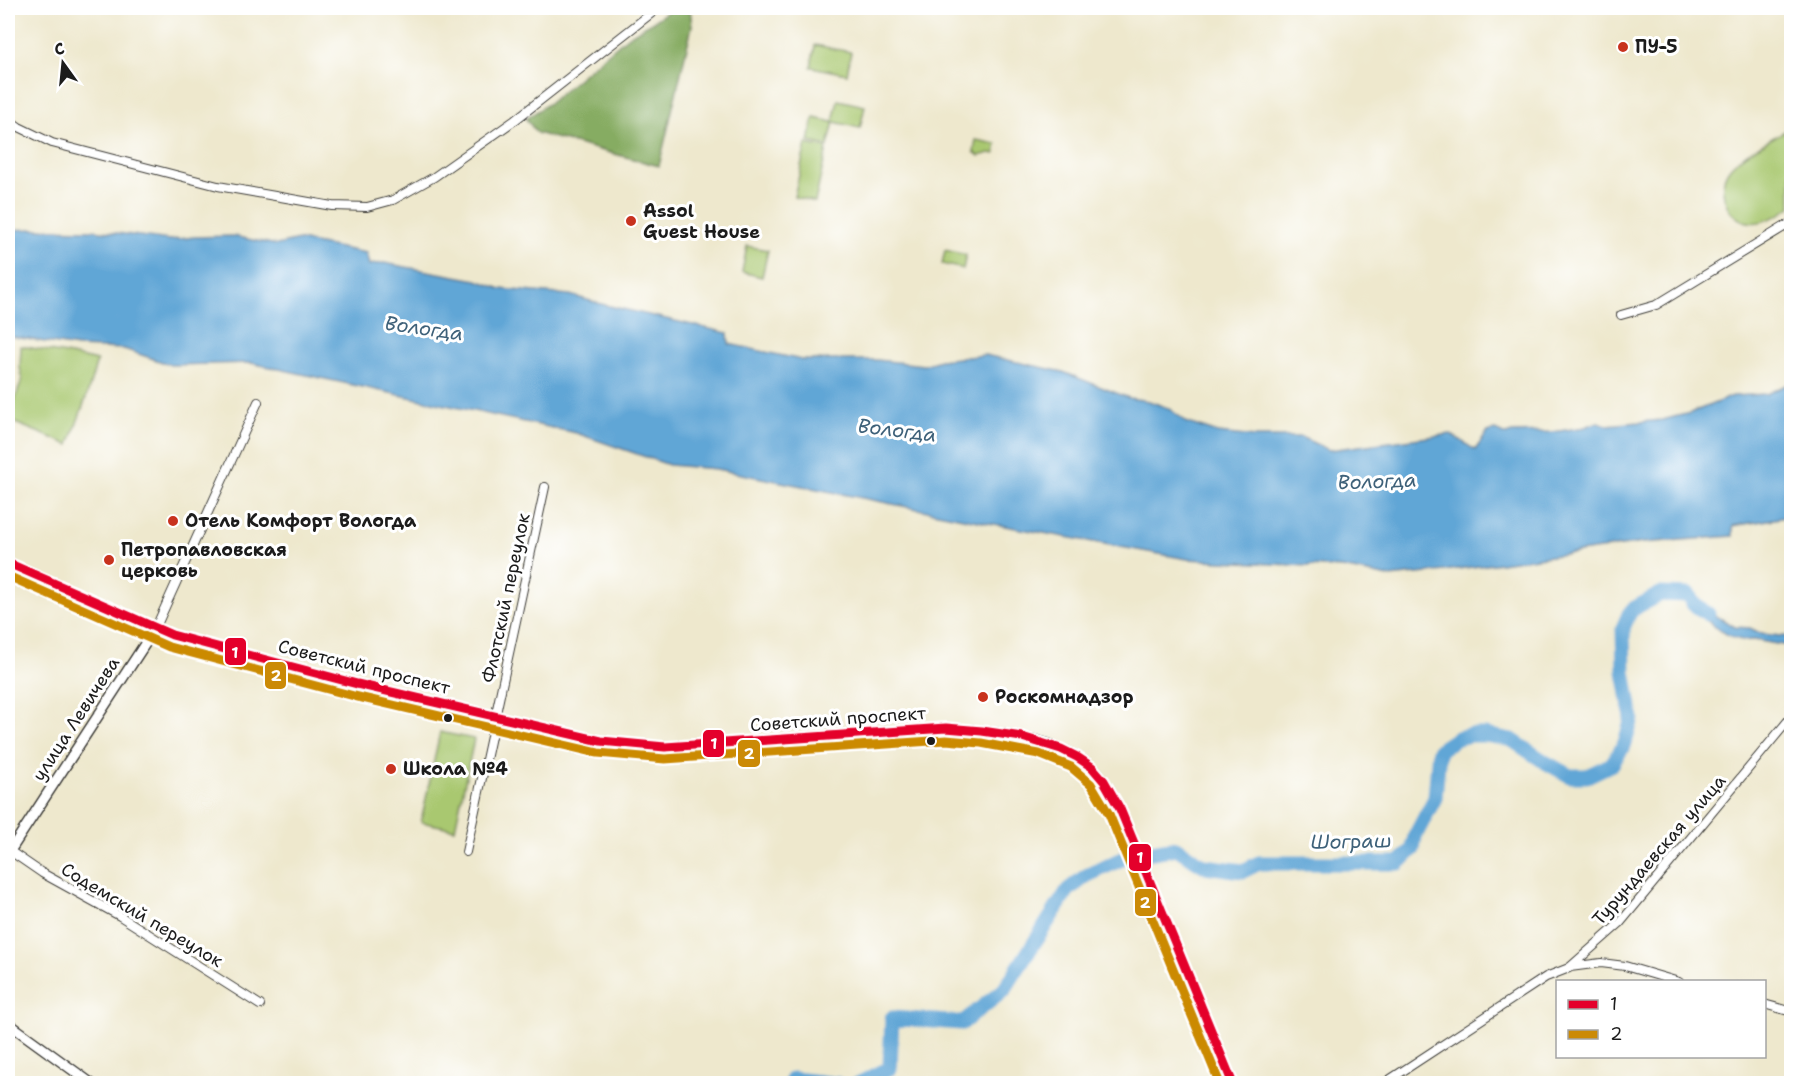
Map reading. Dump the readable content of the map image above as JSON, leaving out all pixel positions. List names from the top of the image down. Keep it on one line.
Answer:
{"streets":{"street":["Флотский переулок","Советский проспект","улица Левичева","Турундаевская улица","Содемский переулок"]},"crossings":[["Флотский переулок","Советский проспект"],["Советский проспект","улица Левичева"],["улица Левичева","Содемский переулок"]],"water":["Вологда","Шограш"],"places":["ПУ-5","Assol Guest House","Отель Комфорт Вологда","Петропавловская церковь","Роскомнадзор","Школа №4"],"lines":["transit line 1","transit line 2"],"legend":["1","2"],"north":"top"}
